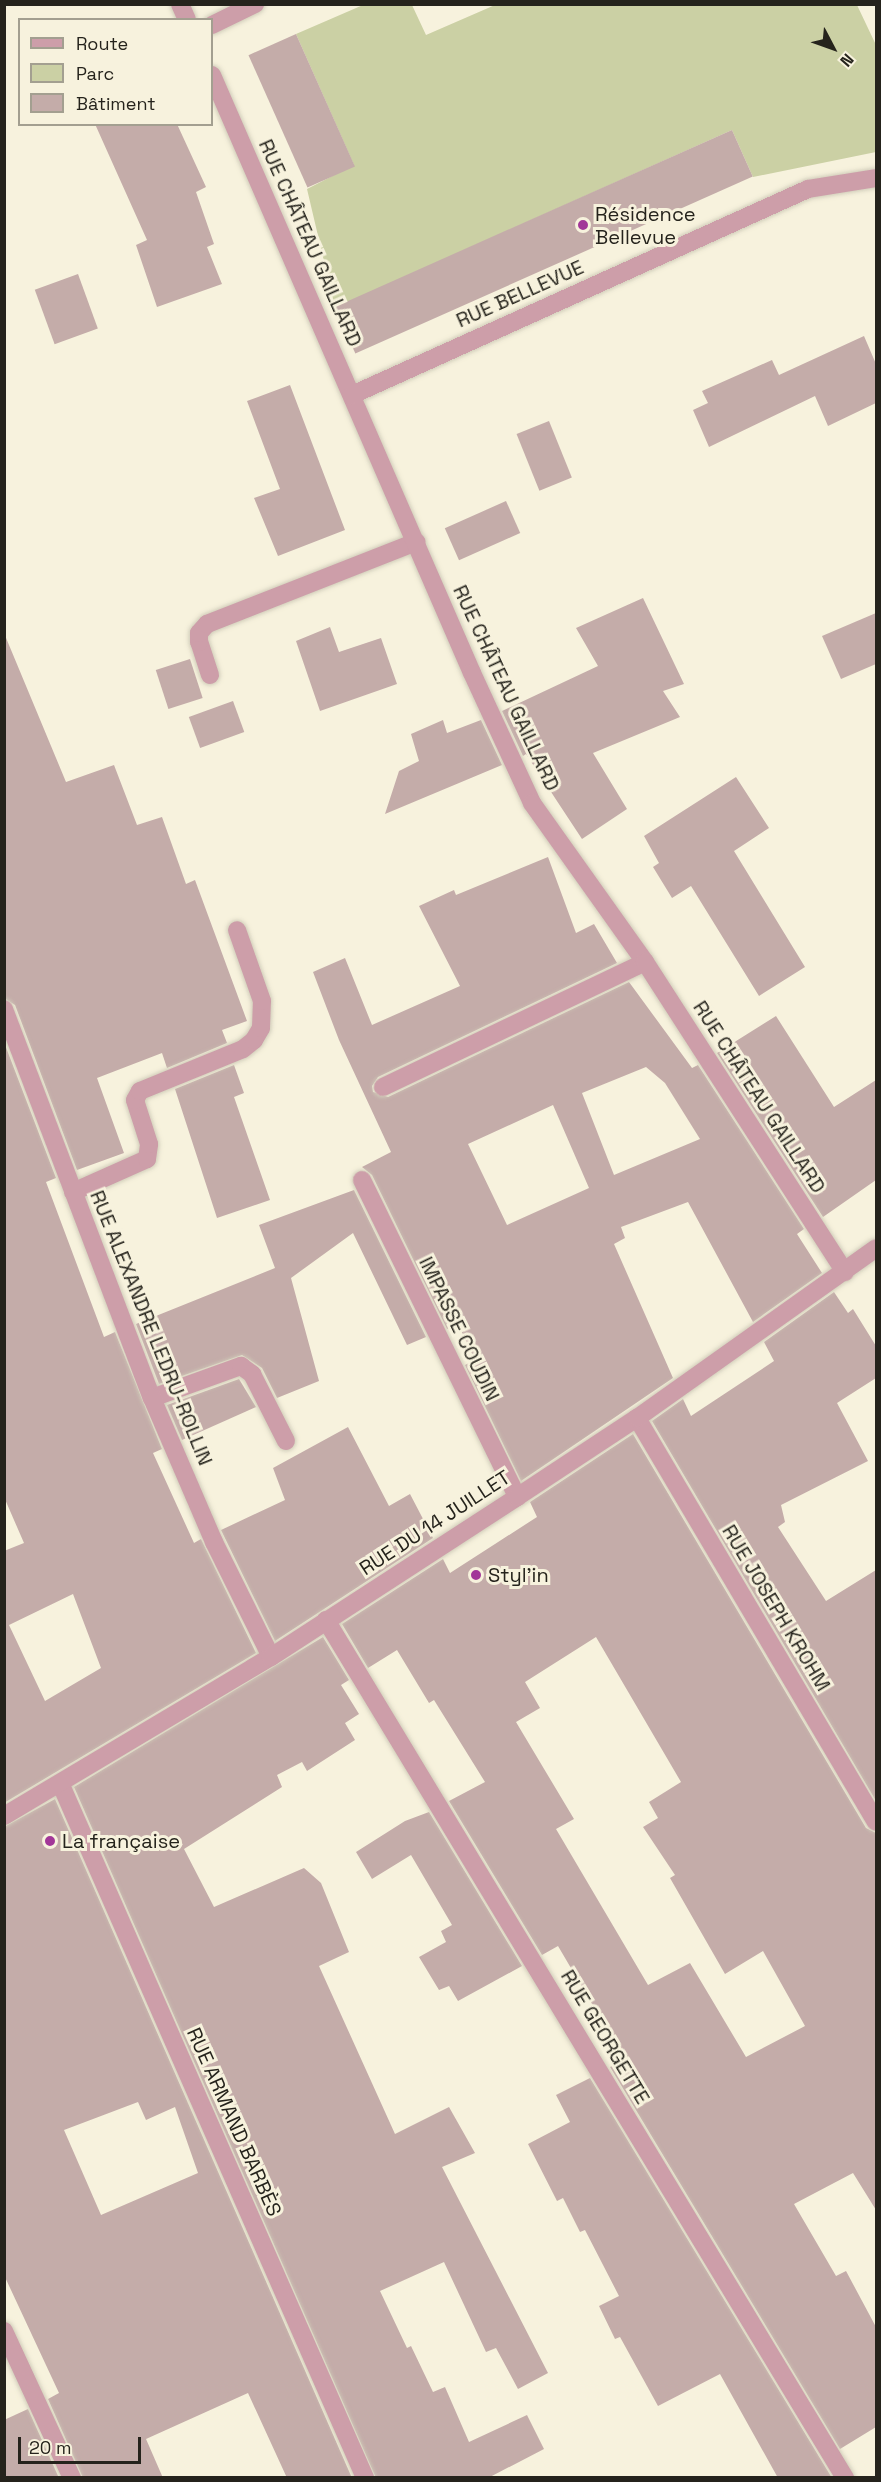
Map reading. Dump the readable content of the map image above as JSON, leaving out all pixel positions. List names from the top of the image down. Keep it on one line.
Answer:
{"streets":{"street":["RUE CHÂTEAU GAILLARD","RUE BELLEVUE","RUE ALEXANDRE LEDRU-ROLLIN","IMPASSE COUDIN","RUE DU 14 JUILLET","RUE JOSEPH KROHM","RUE GEORGETTE","RUE ARMAND BARBÈS"]},"crossings":[["RUE CHÂTEAU GAILLARD","RUE BELLEVUE"],["RUE CHÂTEAU GAILLARD","RUE DU 14 JUILLET"],["RUE ALEXANDRE LEDRU-ROLLIN","RUE DU 14 JUILLET"],["IMPASSE COUDIN","RUE DU 14 JUILLET"],["RUE DU 14 JUILLET","RUE JOSEPH KROHM"],["RUE DU 14 JUILLET","RUE GEORGETTE"],["RUE DU 14 JUILLET","RUE ARMAND BARBÈS"]],"places":["Résidence Bellevue","Styl'in","La française"],"legend":["Route","Parc","Bâtiment"],"scale_bar":"20 m","north":"bottom right"}
